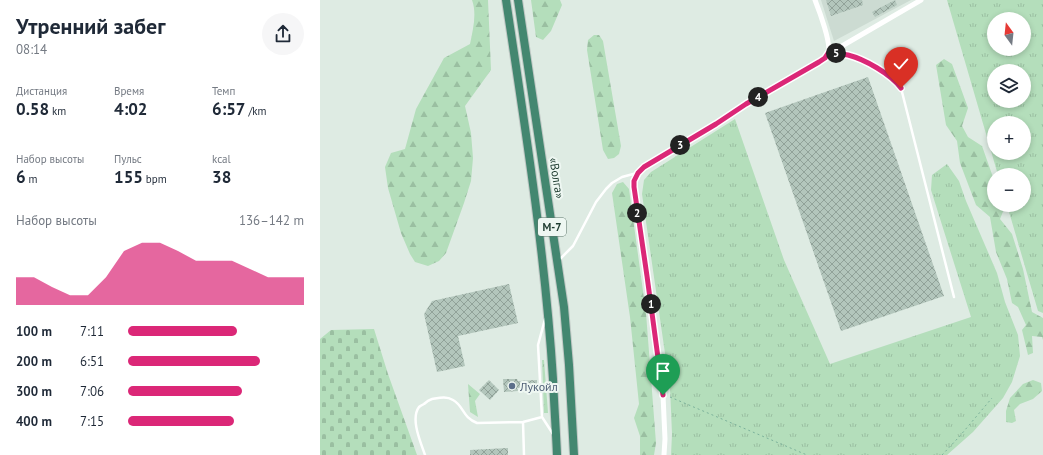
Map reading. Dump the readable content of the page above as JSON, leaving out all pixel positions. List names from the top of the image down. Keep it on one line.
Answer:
{"streets":{"highway":["«Волга»","М-7"]},"places":["Лукойл"],"north":"top","page":{"heading":["Утренний забег","08:14"],"map_buttons":["+","−"],"pins":["5","4","3","2","1"],"stats":[["Дистанция","0.58 km"],["Время","4:02"],["Темп","6:57 /km"],["Набор высоты","6 m"],["Пульс","155 bpm"],["kcal","38"]],"chart":["Набор высоты","136–142 m"],"list":[{"name":"100 m","note":"7:11"},{"name":"200 m","note":"6:51"},{"name":"300 m","note":"7:06"},{"name":"400 m","note":"7:15"}]}}
